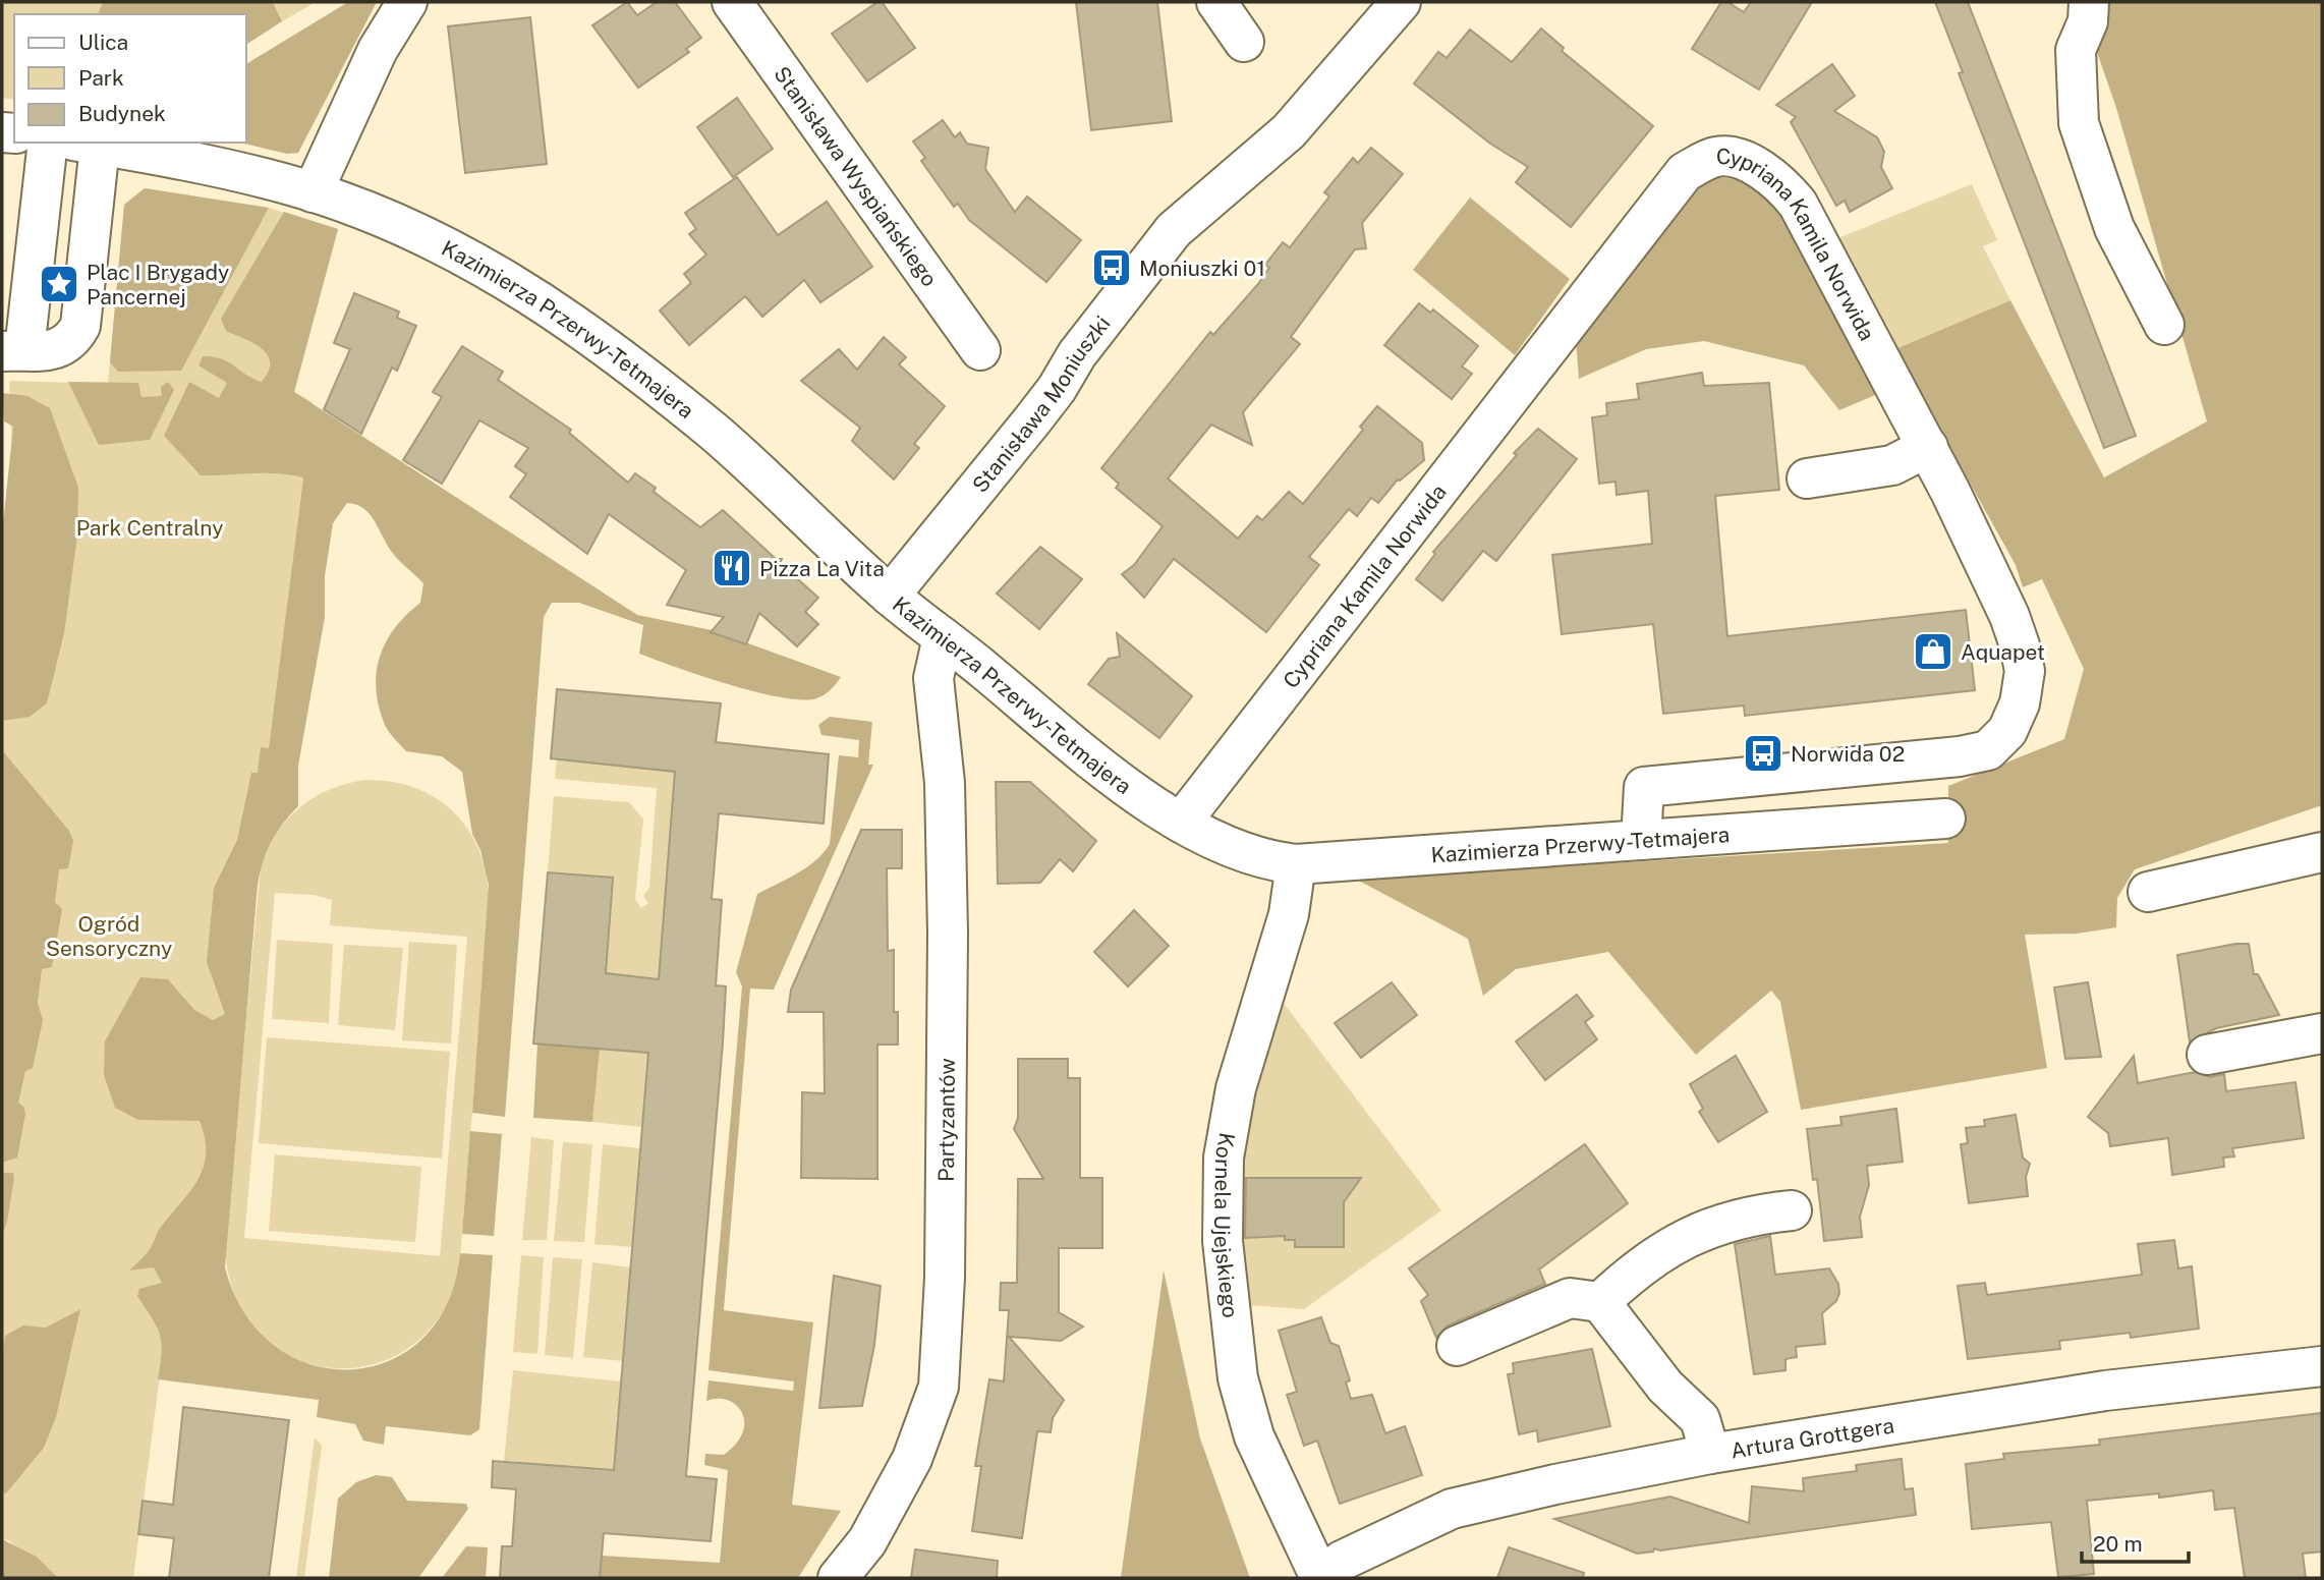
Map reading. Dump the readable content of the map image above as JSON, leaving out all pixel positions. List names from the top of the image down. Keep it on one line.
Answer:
{"streets":{"street":["Stanisława Wyspiańskiego","Cypriana Kamila Norwida","Kazimierza Przerwy-Tetmajera","Stanisława Moniuszki","Partyzantów","Kornela Ujejskiego","Artura Grottgera"]},"crossings":[["Cypriana Kamila Norwida","Kazimierza Przerwy-Tetmajera"],["Kazimierza Przerwy-Tetmajera","Stanisława Moniuszki"],["Kazimierza Przerwy-Tetmajera","Partyzantów"],["Kazimierza Przerwy-Tetmajera","Kornela Ujejskiego"],["Kornela Ujejskiego","Artura Grottgera"]],"parks":["Park Centralny","Ogród Sensoryczny"],"places":{"bus stop":["Moniuszki 01","Norwida 02"],"place":["Plac I Brygady Pancernej"],"restaurant":["Pizza La Vita"],"shop":["Aquapet"]},"legend":["Ulica","Park","Budynek"],"scale_bar":"20 m"}
